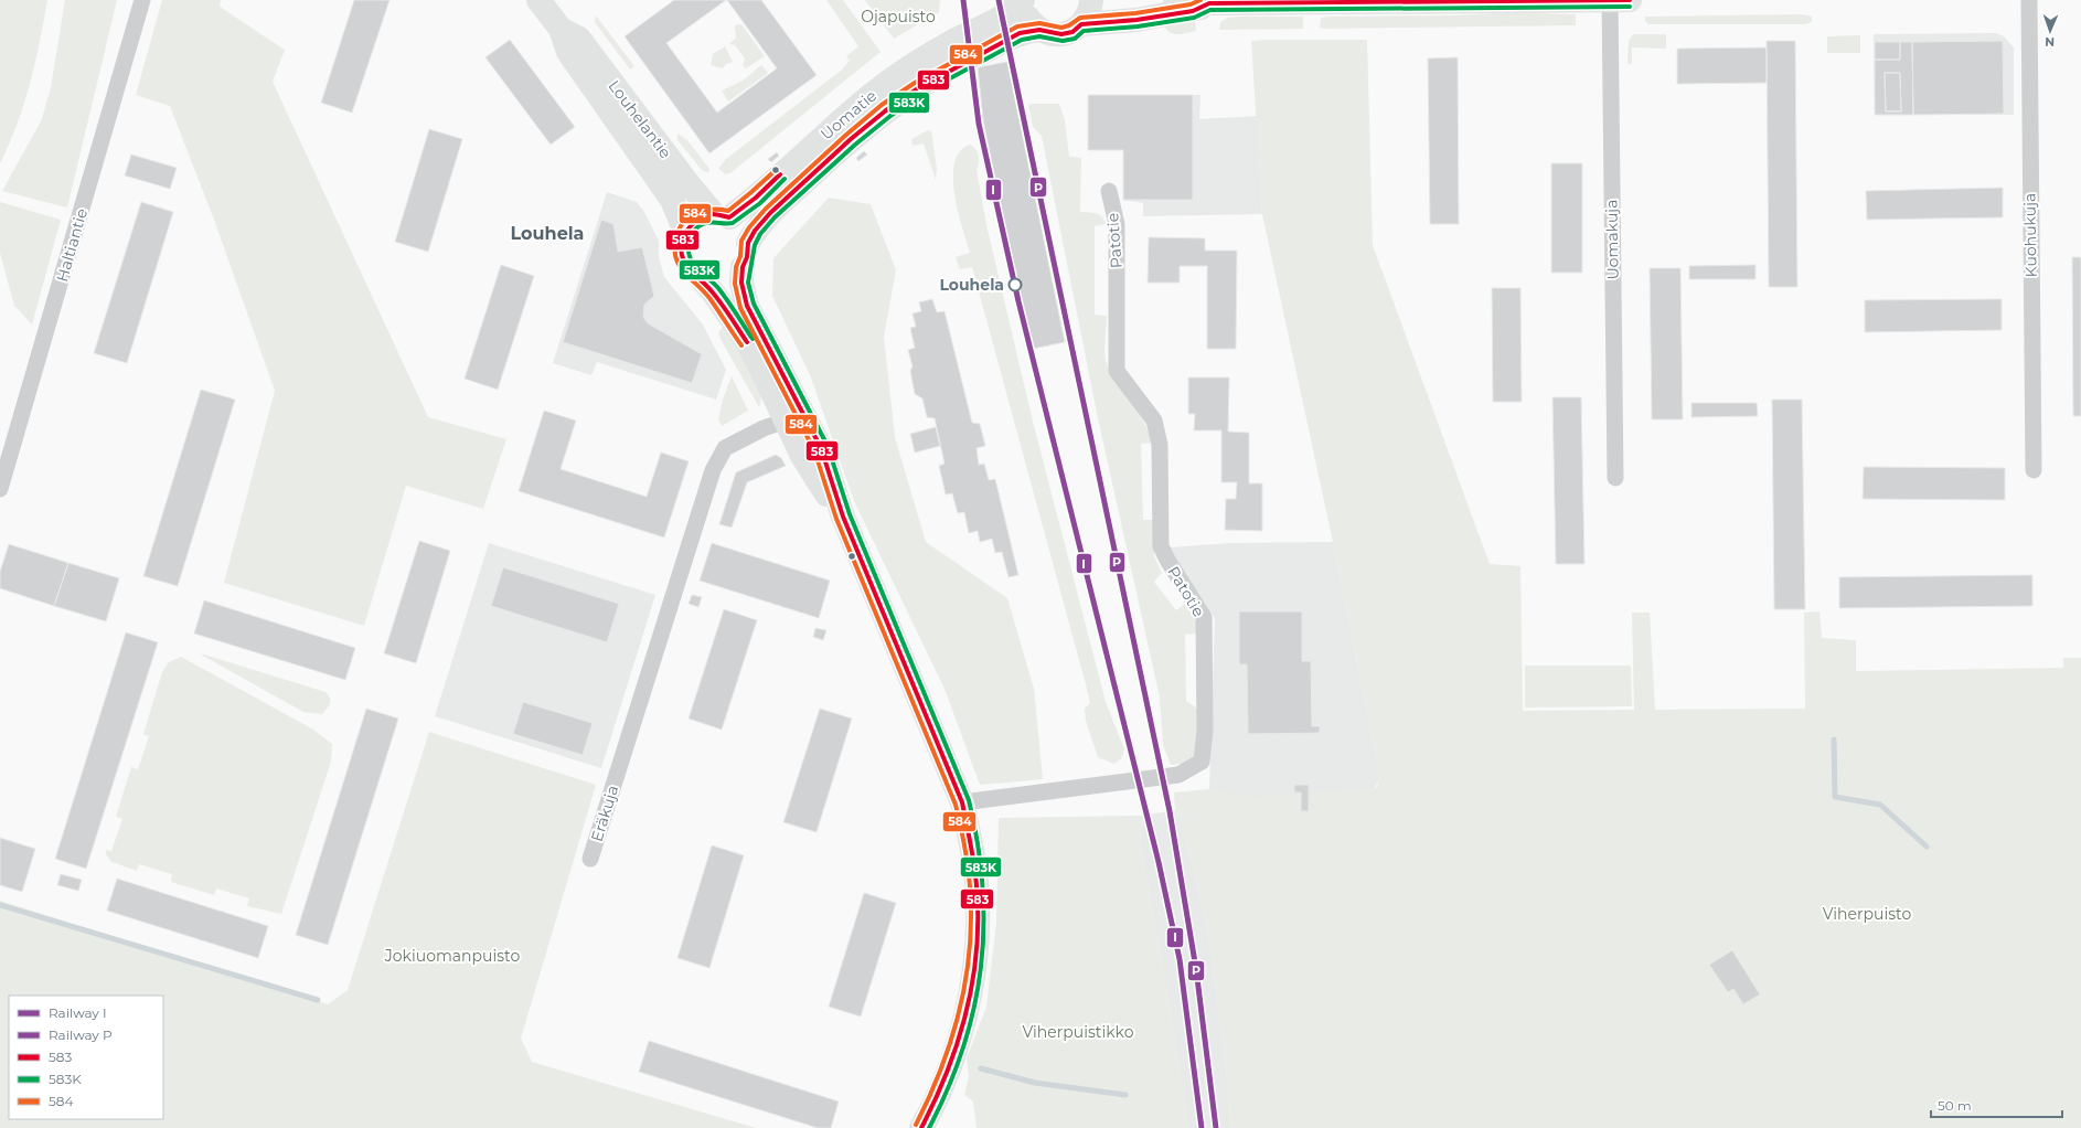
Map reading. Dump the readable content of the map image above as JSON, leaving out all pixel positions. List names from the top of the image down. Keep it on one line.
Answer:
{"streets":{"main road":["Uomatie","Louhelantie"],"street":["Kuohukuja","Uomakuja","Patotie","Haltiantie","Eräkuja"]},"crossings":[["Uomatie","Louhelantie"]],"districts":["Louhela"],"parks":["Ojapuisto","Viherpuisto","Jokiuomanpuisto","Viherpuistikko"],"places":["Louhela"],"lines":["rail line I","rail line P","transit line 583","transit line 584","transit line 583K"],"legend":["Railway I","Railway P","583","583K","584"],"scale_bar":"50 m","north":"bottom"}
